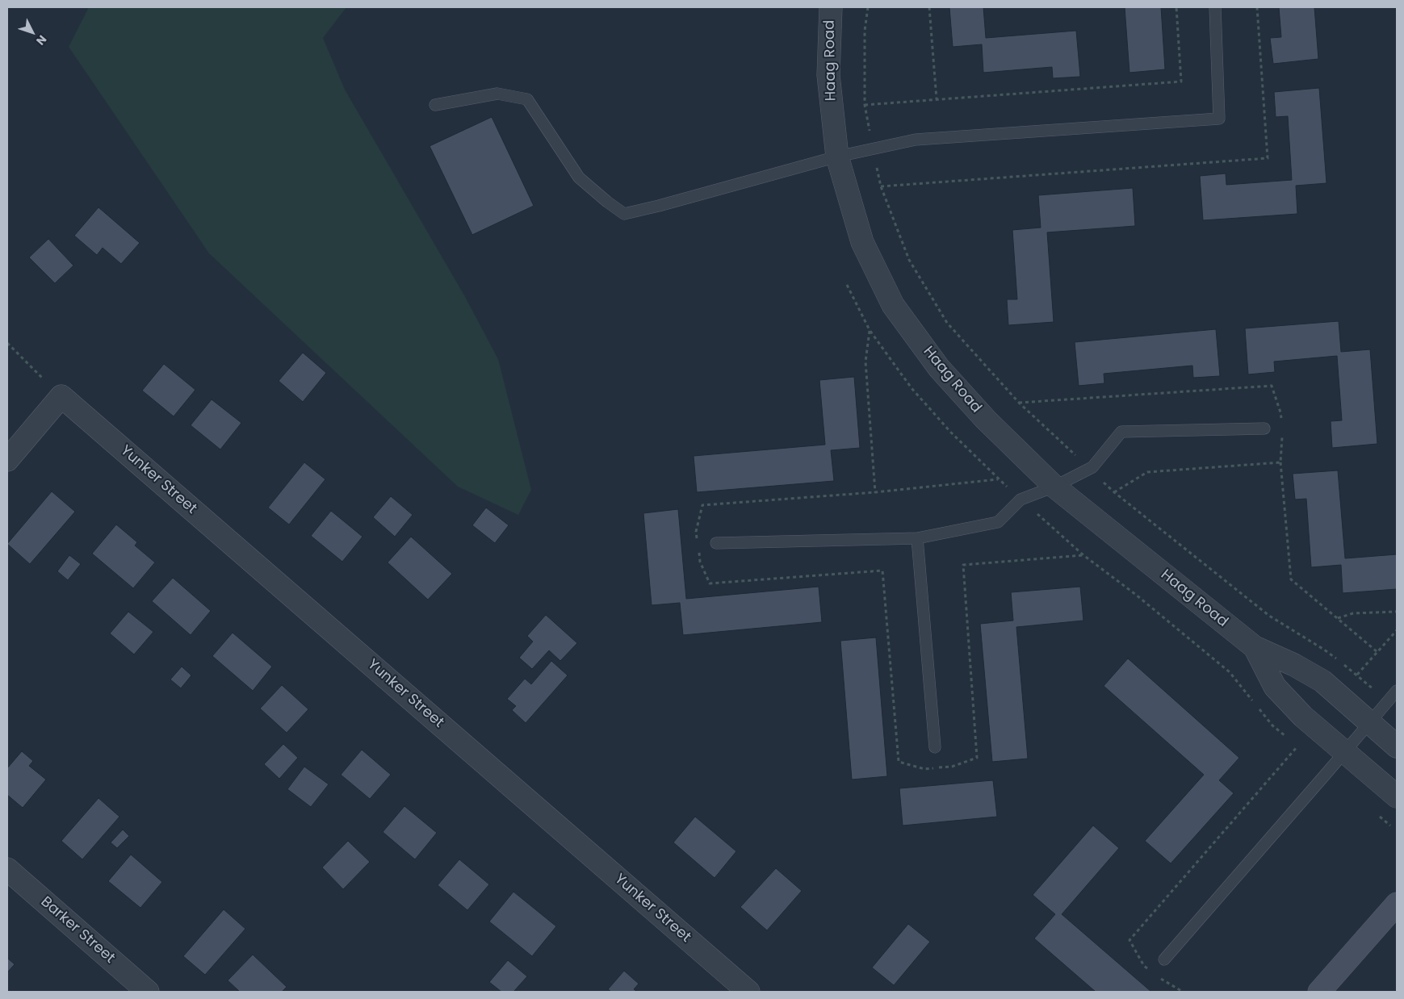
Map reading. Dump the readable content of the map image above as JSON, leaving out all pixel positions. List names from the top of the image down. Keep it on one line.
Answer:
{"streets":{"street":["Haag Road","Yunker Street","Barker Street"]},"north":"bottom right"}
